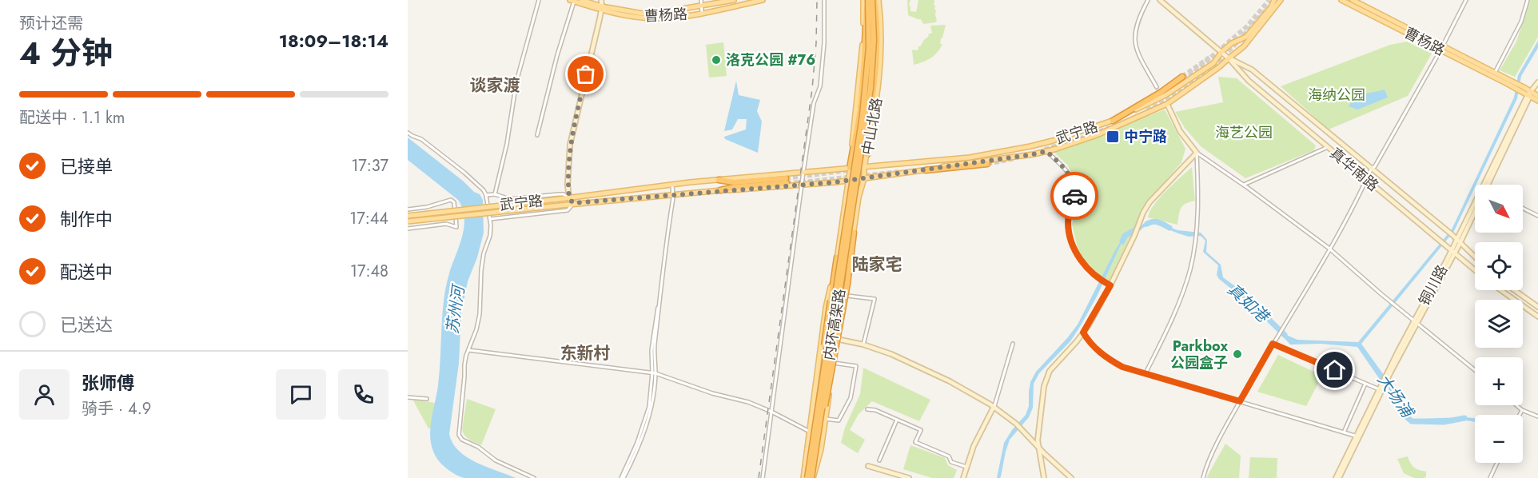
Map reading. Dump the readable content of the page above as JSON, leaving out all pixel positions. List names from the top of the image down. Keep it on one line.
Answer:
{"streets":{"highway":["内环高架路"],"main road":["曹杨路","中山北路","武宁路","真华南路","铜川路"]},"crossings":[["曹杨路","铜川路"],["中山北路","武宁路"],["中山北路","内环高架路"],["武宁路","真华南路"],["真华南路","铜川路"]],"districts":["谈家渡","陆家宅","东新村"],"water":["真如港","苏州河","大场浦"],"parks":["海纳公园","海艺公园"],"places":{"other":["洛克公园 #76","Parkbox 公园盒子"],"transit":["中宁路"]},"north":"bottom right","page":{"heading":["4 分钟","预计还需","18:09–18:14"],"panel":["张师傅","骑手 · 4.9"],"bar":"配送中 · 1.1 km","list":[["已接单","17:37"],["制作中","17:44"],["配送中","17:48"],"已送达"],"map_buttons":["+","−"]}}
